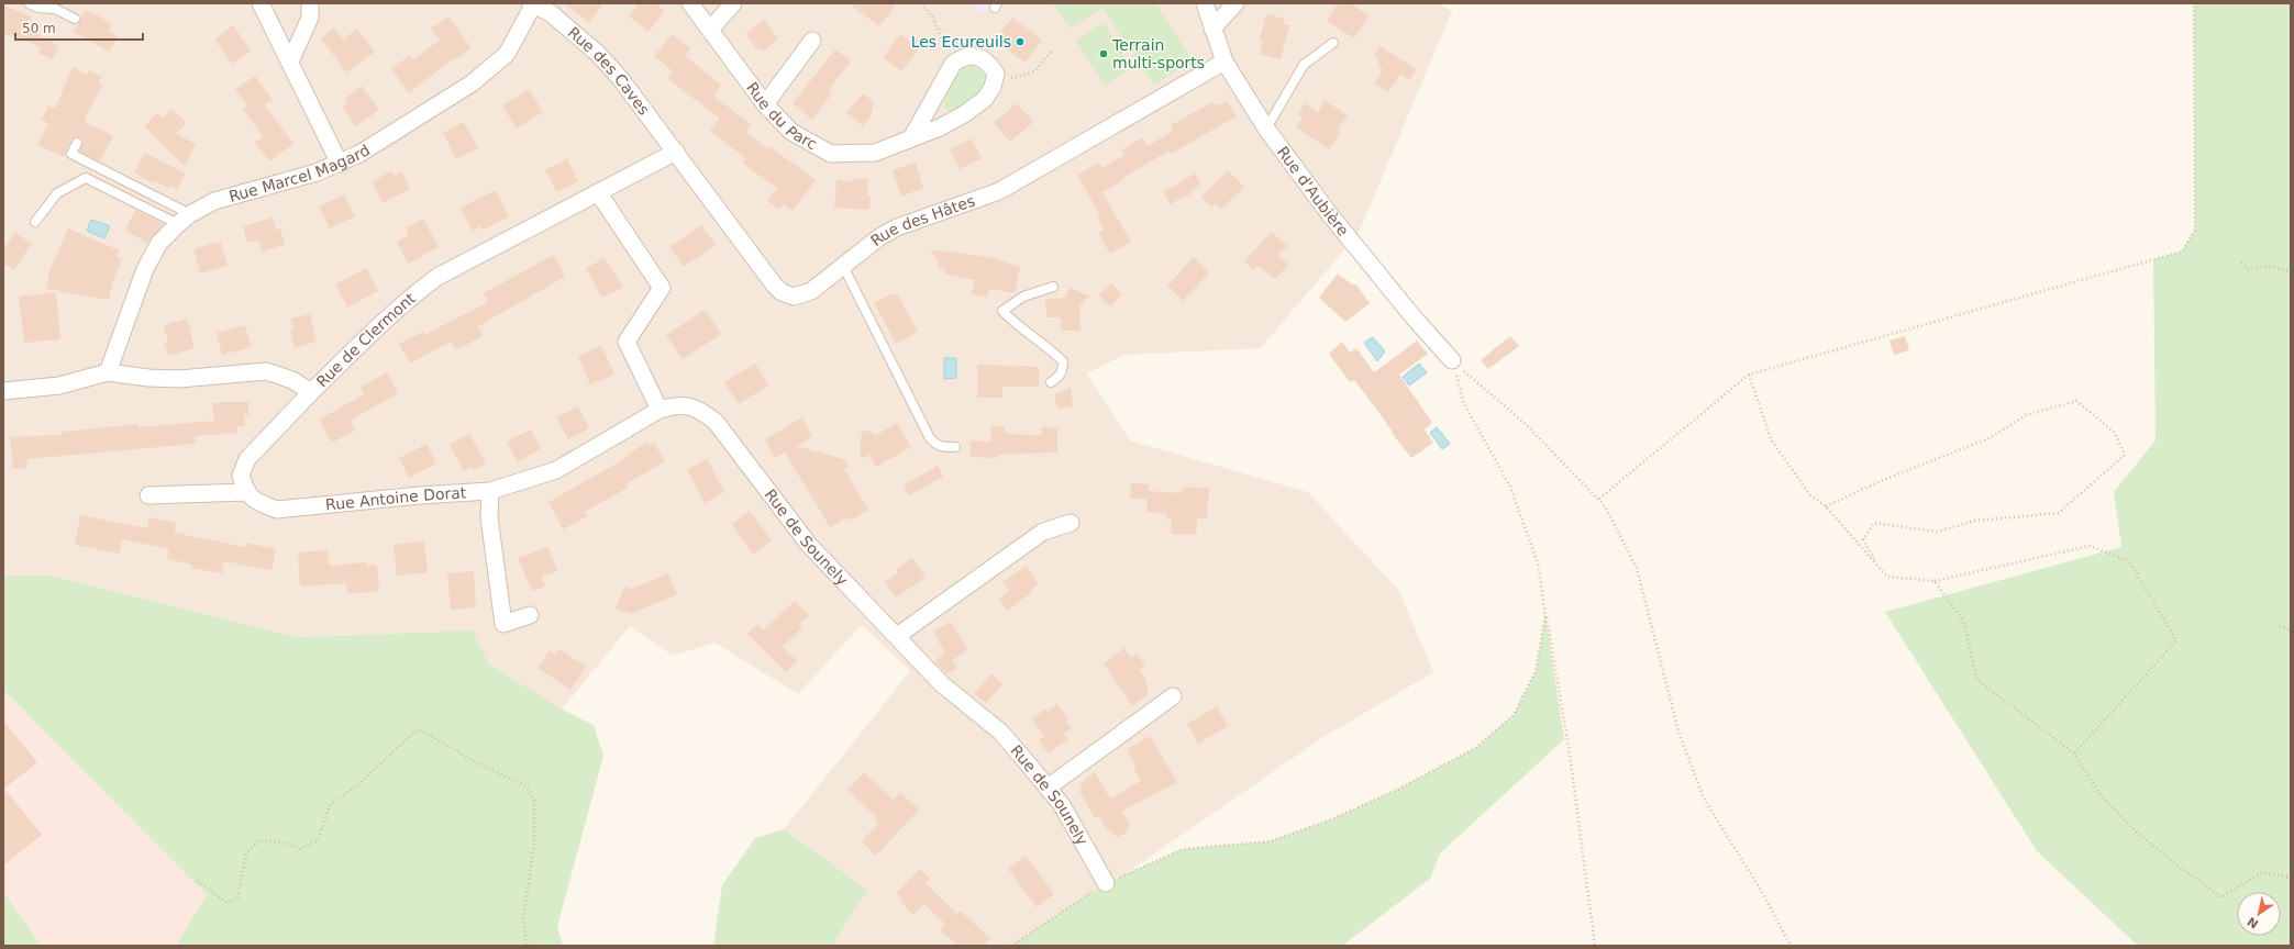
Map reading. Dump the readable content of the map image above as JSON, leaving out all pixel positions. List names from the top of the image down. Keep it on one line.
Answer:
{"streets":{"street":["Rue des Caves","Rue du Parc","Rue Marcel Magard","Rue d'Aubière","Rue des Hâtes","Rue de Clermont","Rue Antoine Dorat","Rue de Sounely"]},"crossings":[["Rue des Caves","Rue Marcel Magard"],["Rue des Caves","Rue des Hâtes"],["Rue des Caves","Rue de Clermont"],["Rue Marcel Magard","Rue de Clermont"],["Rue d'Aubière","Rue des Hâtes"],["Rue des Hâtes","Rue de Clermont"],["Rue Antoine Dorat","Rue de Sounely"]],"places":["Les Ecureuils","Terrain multi-sports"],"scale_bar":"50 m","north":"bottom left"}
